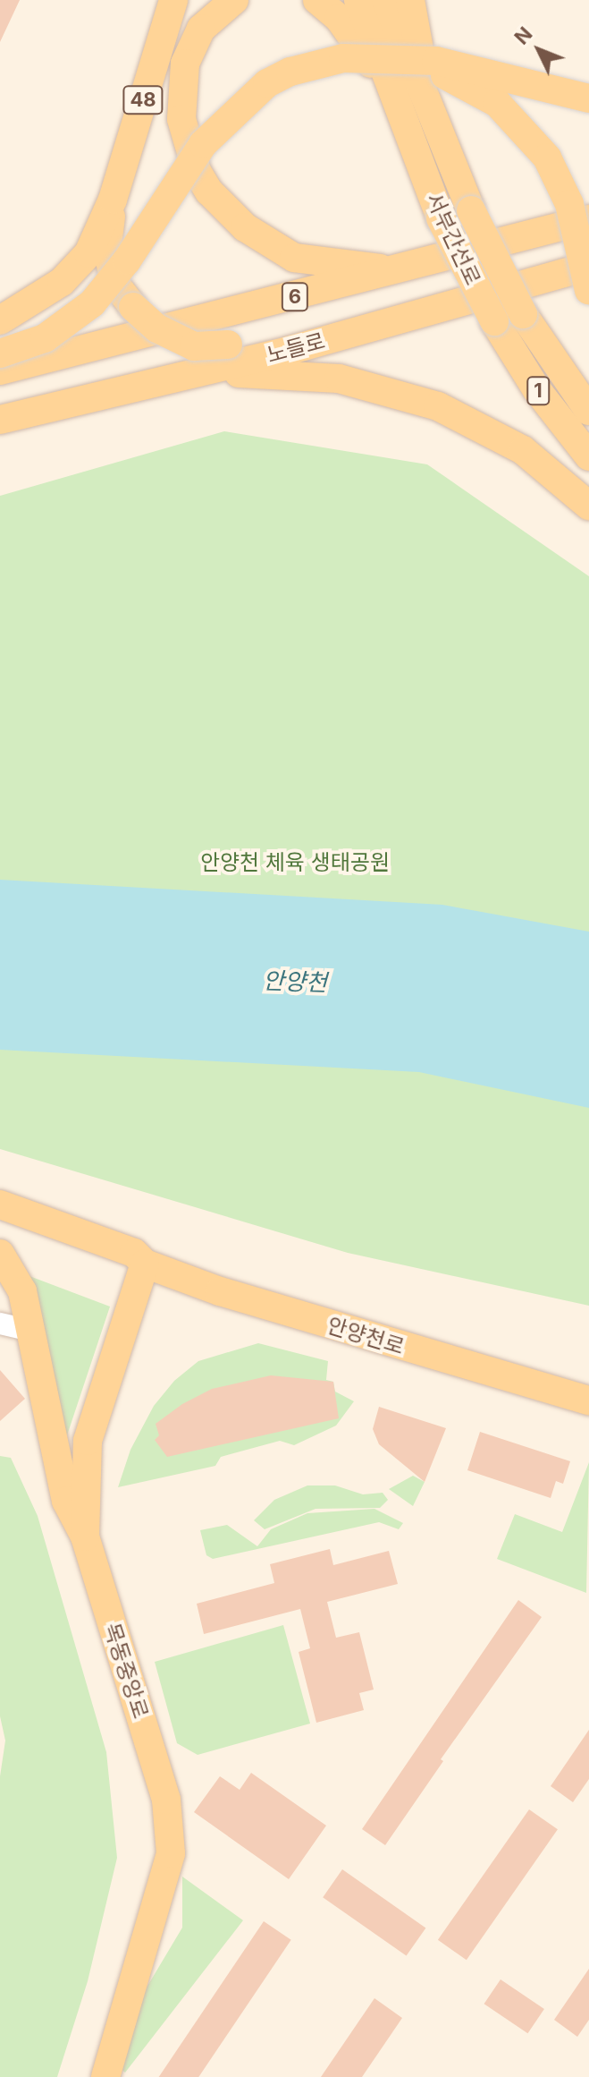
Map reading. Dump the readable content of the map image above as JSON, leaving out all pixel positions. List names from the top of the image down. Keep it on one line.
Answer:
{"streets":{"main road":["48","서부간선로","6","노들로","1","안양천로","목동중앙로"]},"crossings":[["안양천로","목동중앙로"]],"water":["안양천"],"parks":["안양천 체육 생태공원"],"north":"top left"}
